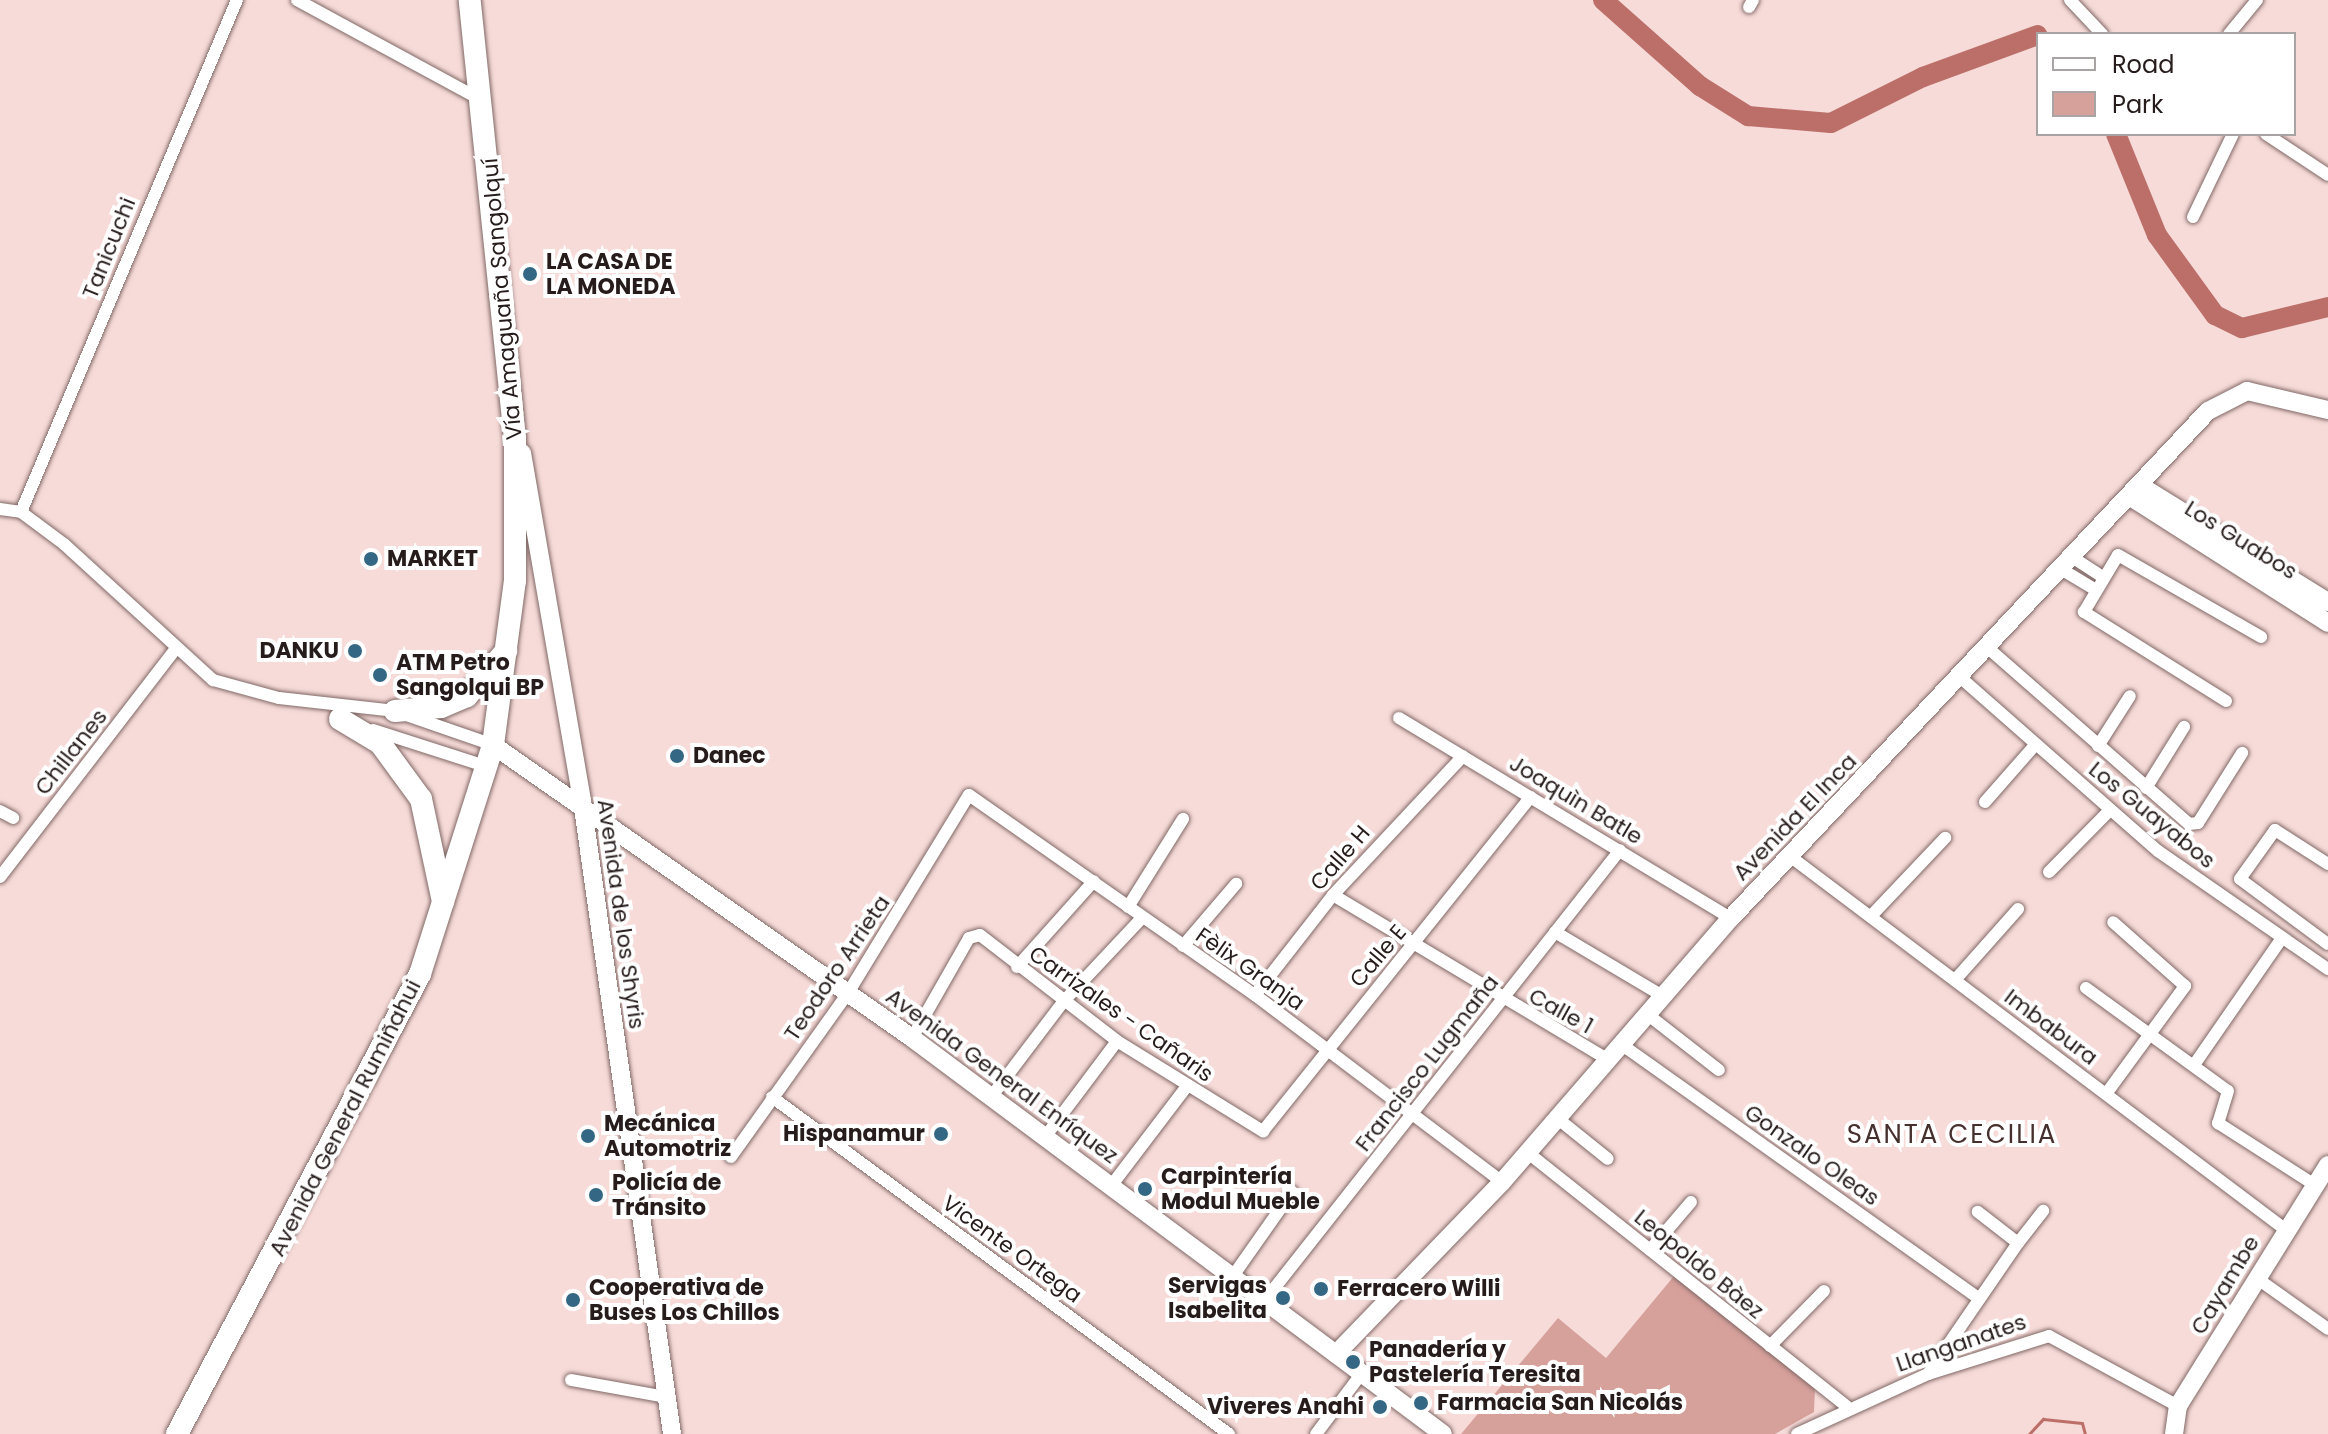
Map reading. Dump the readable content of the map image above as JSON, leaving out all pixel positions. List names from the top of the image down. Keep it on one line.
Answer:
{"streets":{"highway":["Vía Amaguaña Sangolquí","Avenida General Rumiñahui"],"street":["Tanicuchi","Los Guabos","Chillanes","Joaquìn Batle","Los Guayabos","Avenida El Inca","Calle H","Avenida de los Shyris","Calle E","Teodoro Arrieta","Fèlix Granja","Calle 1","Carrizales - Cañaris","Imbabura","Francisco Lugmaña","Avenida General Enríquez","Gonzalo Oleas","Vicente Ortega","Leopoldo Bàez","Cayambe","Llanganates"]},"crossings":[["Tanicuchi","Avenida General Enríquez"],["Vía Amaguaña Sangolquí","Avenida de los Shyris"],["Vía Amaguaña Sangolquí","Avenida General Rumiñahui"],["Los Guabos","Avenida El Inca"],["Chillanes","Avenida General Enríquez"],["Joaquìn Batle","Avenida El Inca"],["Joaquìn Batle","Calle H"],["Joaquìn Batle","Calle E"],["Joaquìn Batle","Francisco Lugmaña"],["Los Guayabos","Avenida El Inca"],["Avenida El Inca","Fèlix Granja"],["Avenida El Inca","Calle 1"],["Avenida El Inca","Imbabura"],["Avenida El Inca","Avenida General Enríquez"],["Avenida El Inca","Gonzalo Oleas"],["Avenida El Inca","Leopoldo Bàez"],["Calle H","Fèlix Granja"],["Calle H","Calle 1"],["Avenida de los Shyris","Avenida General Enríquez"],["Calle E","Fèlix Granja"],["Calle E","Calle 1"],["Calle E","Carrizales - Cañaris"],["Teodoro Arrieta","Fèlix Granja"],["Teodoro Arrieta","Avenida General Enríquez"],["Teodoro Arrieta","Vicente Ortega"],["Fèlix Granja","Francisco Lugmaña"],["Calle 1","Francisco Lugmaña"],["Carrizales - Cañaris","Avenida General Enríquez"],["Imbabura","Cayambe"],["Francisco Lugmaña","Avenida General Enríquez"],["Avenida General Enríquez","Avenida General Rumiñahui"],["Leopoldo Bàez","Llanganates"],["Cayambe","Llanganates"]],"districts":["SANTA CECILIA"],"places":["LA CASA DE LA MONEDA","MARKET","DANKU","ATM Petro Sangolqui BP","Danec","Hispanamur","Mecánica Automotriz","Carpintería Modul Mueble","Policía de Tránsito","Ferracero Willi","Servigas Isabelita","Cooperativa de Buses Los Chillos","Panadería y Pastelería Teresita","Farmacia San Nicolás","Viveres Anahi"],"legend":["Road","Park"]}
